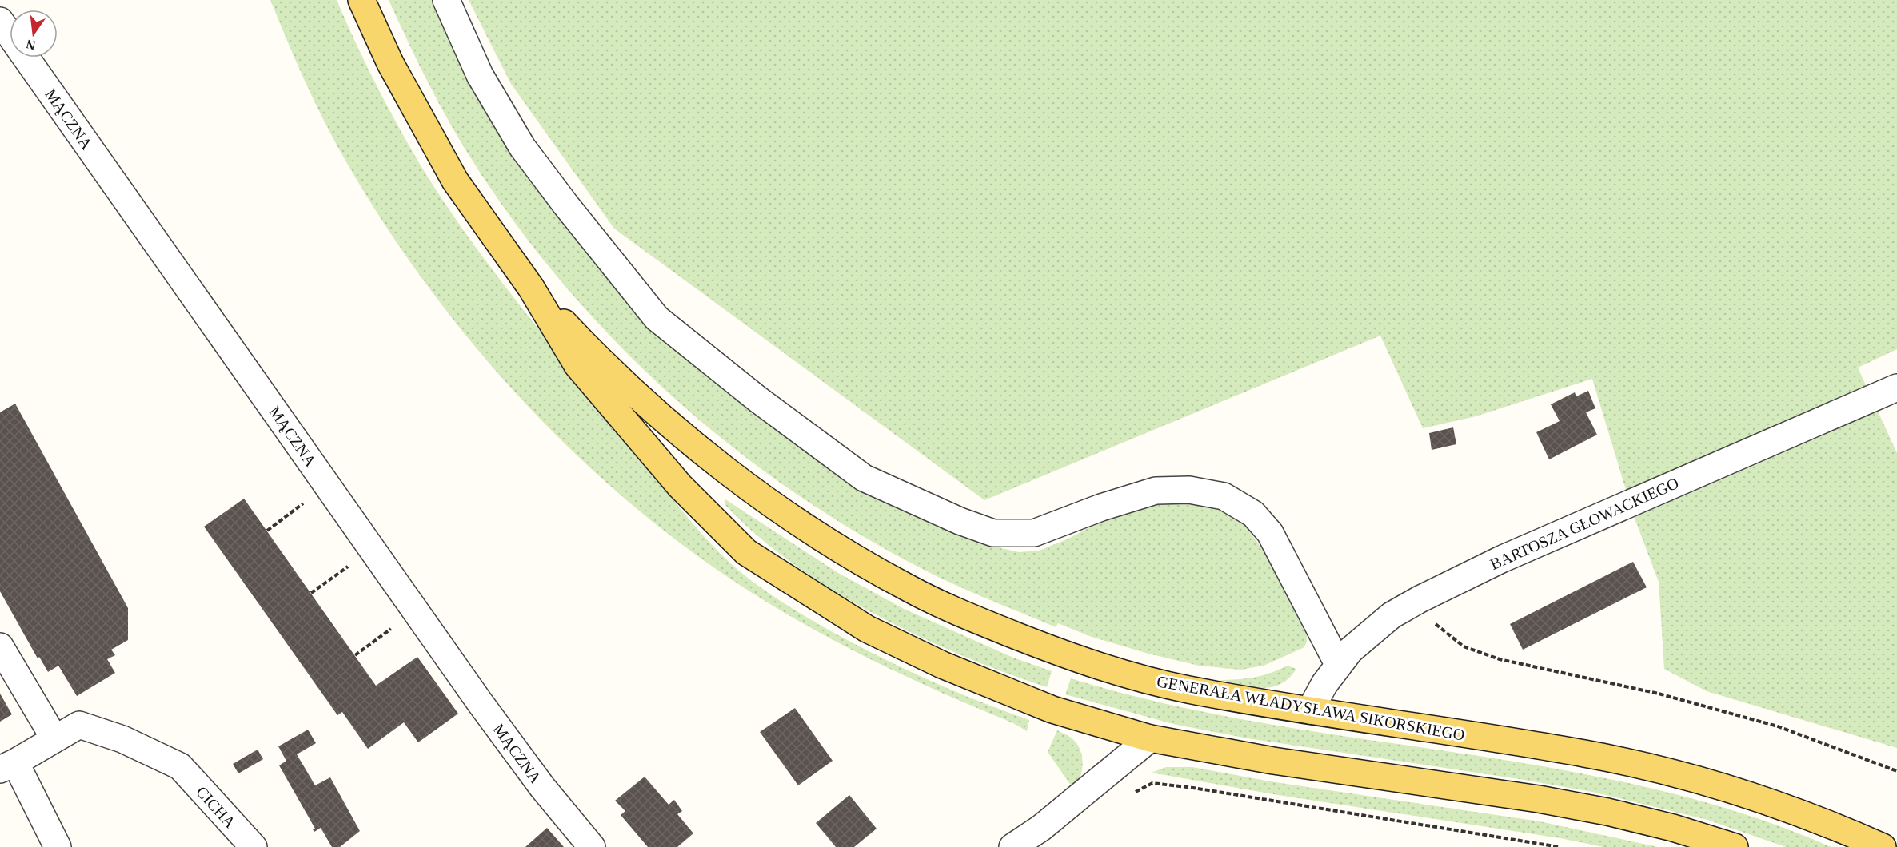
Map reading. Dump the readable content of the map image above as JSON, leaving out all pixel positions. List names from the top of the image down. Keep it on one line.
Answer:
{"streets":{"main road":["GENERAŁA WŁADYSŁAWA SIKORSKIEGO"],"street":["MĄCZNA","BARTOSZA GŁOWACKIEGO","CICHA"]},"crossings":[["BARTOSZA GŁOWACKIEGO","GENERAŁA WŁADYSŁAWA SIKORSKIEGO"]],"north":"bottom"}
